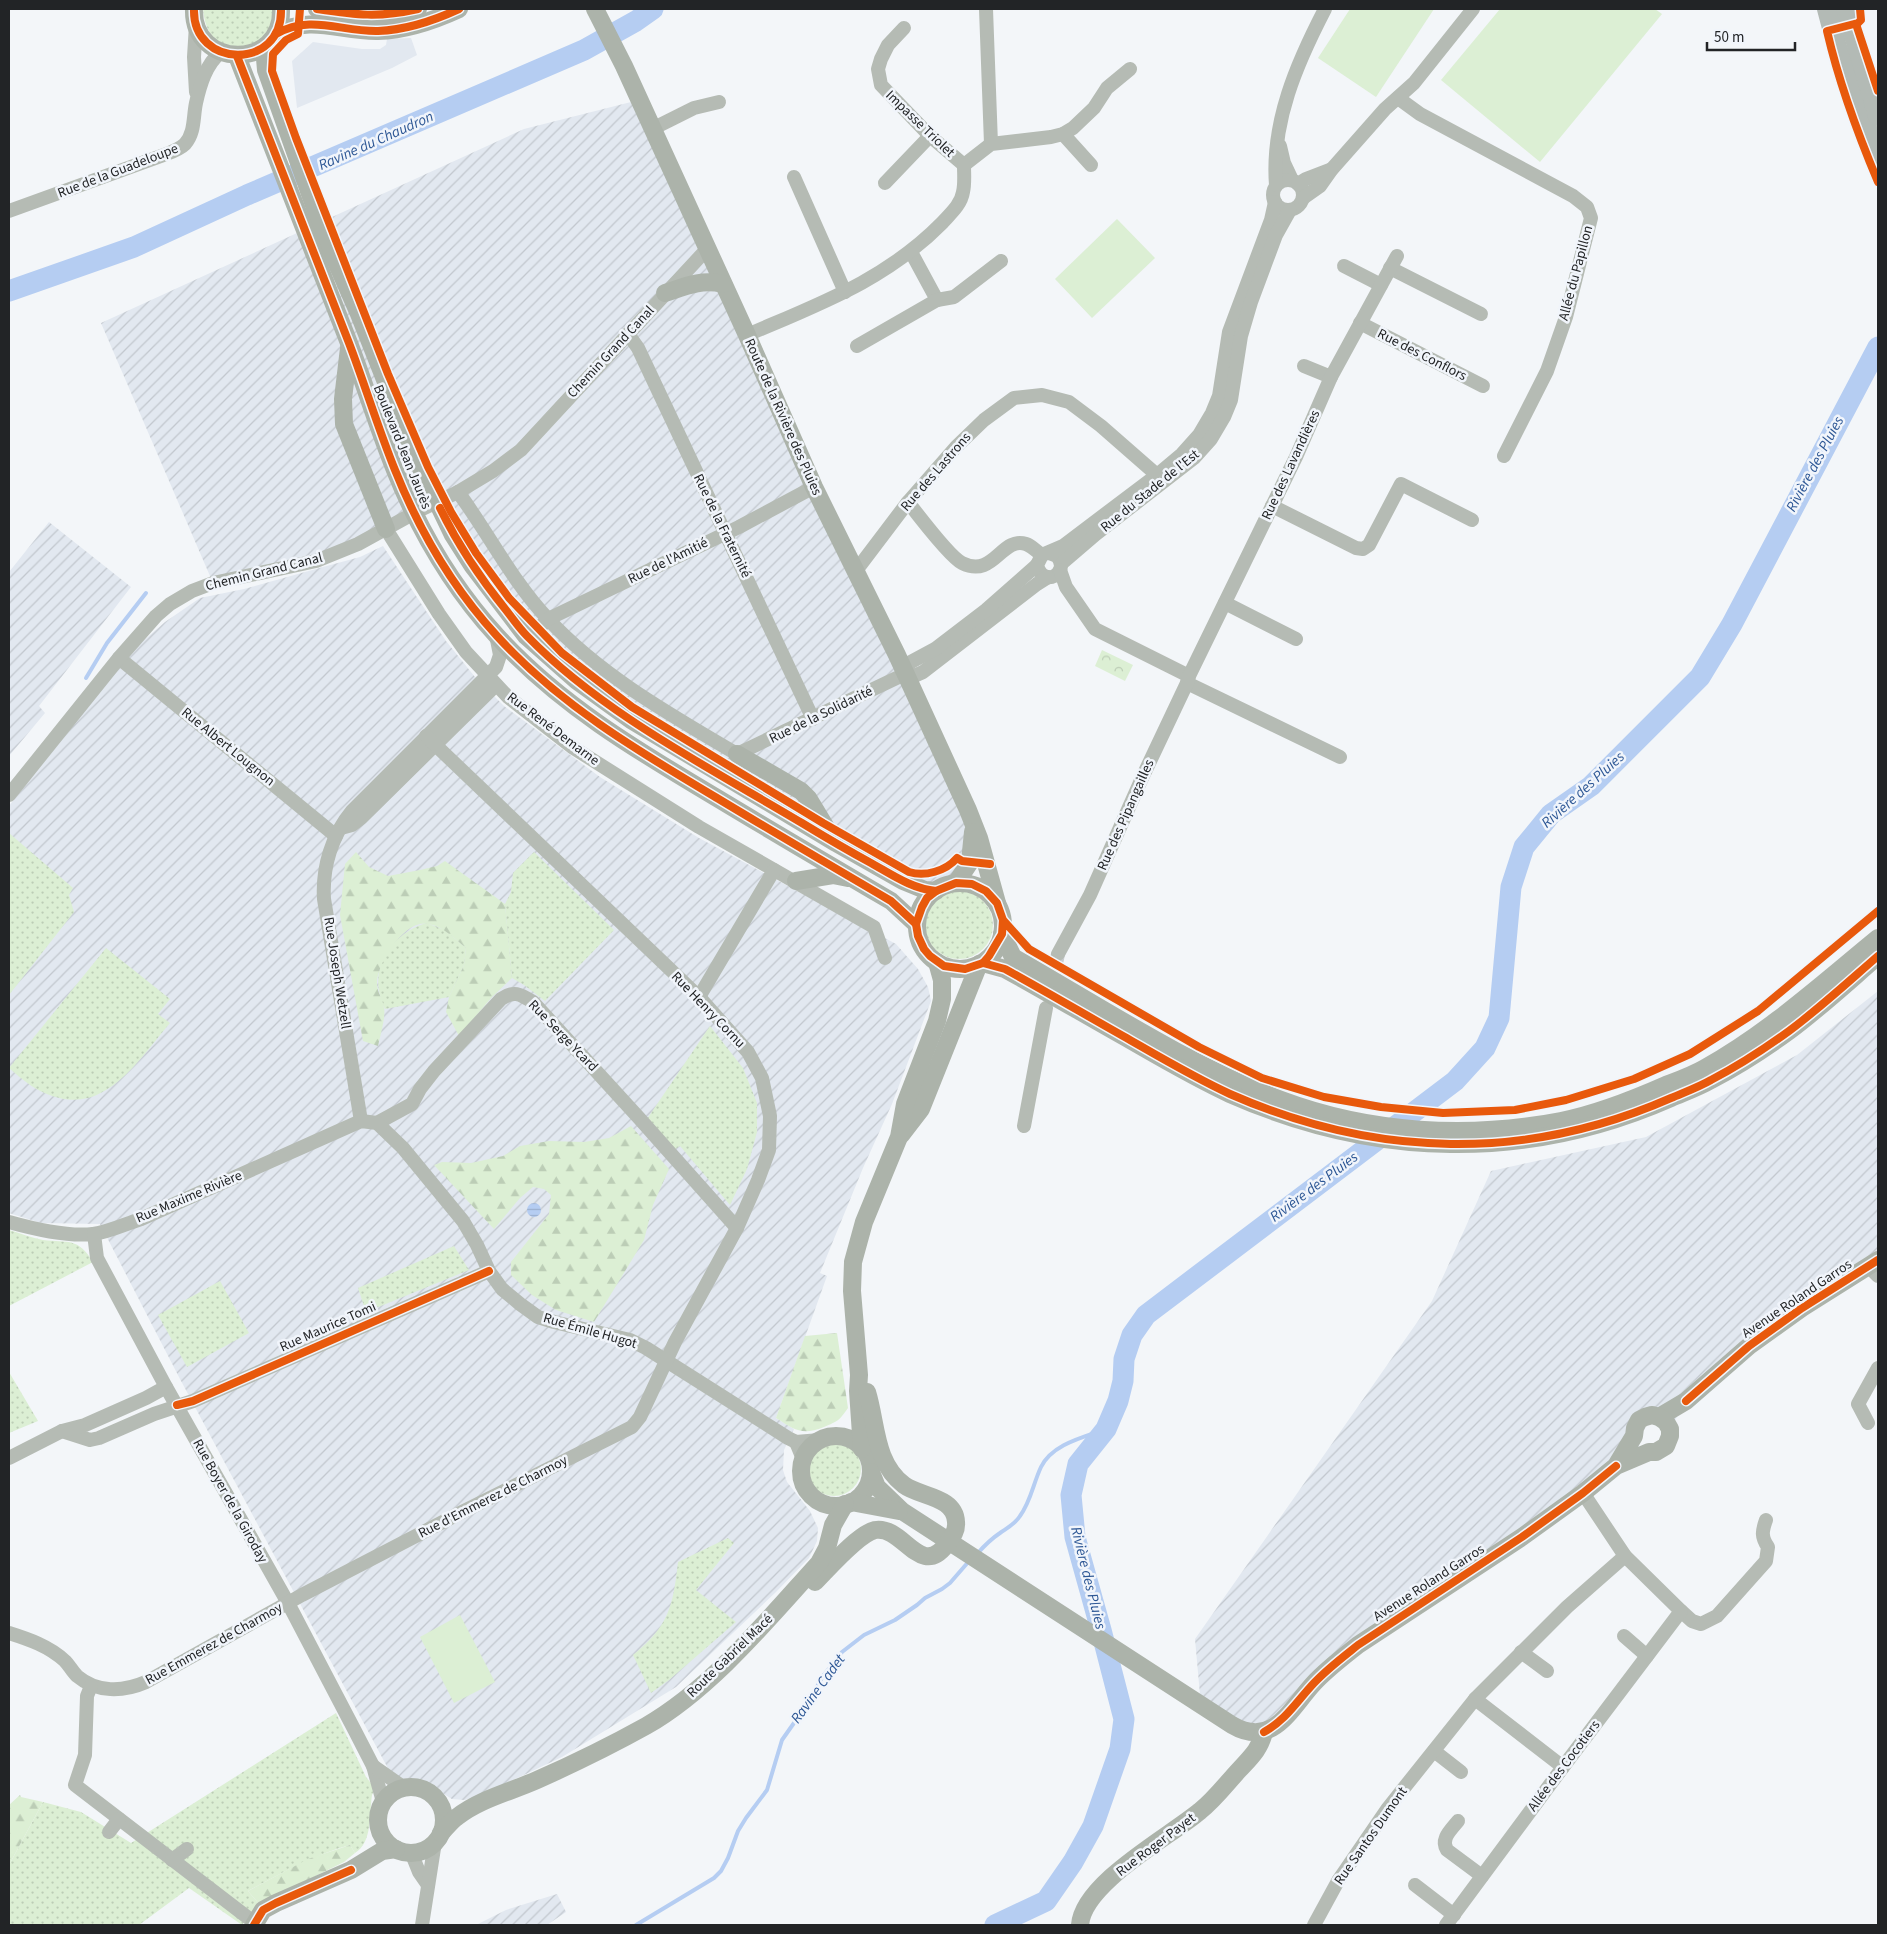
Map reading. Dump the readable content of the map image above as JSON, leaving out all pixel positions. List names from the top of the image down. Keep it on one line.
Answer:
{"streets":{"main road":["Route de la Rivière des Pluies","Boulevard Jean Jaurès","Avenue Roland Garros","Route Gabriel Macé","Rue Roger Payet"],"street":["Impasse Triolet","Rue de la Guadeloupe","Allée du Papillon","Chemin Grand Canal","Rue des Conflors","Rue des Lavandières","Rue des Lastrons","Rue du Stade de l'Est","Rue de la Fraternité","Rue de l'Amitié","Rue de la Solidarité","Rue René Demarne","Rue Albert Lougnon","Rue des Pipangailles","Rue Joseph Wetzell","Rue Henry Cornu","Rue Serge Ycard","Rue Maxime Rivière","Rue Maurice Tomi","Rue Émile Hugot","Rue d'Emmerez de Charmoy","Rue Boyer de la Giroday","Rue Emmerez de Charmoy","Allée des Cocotiers","Rue Santos Dumont"]},"crossings":[["Impasse Triolet","Route de la Rivière des Pluies"],["Rue de la Guadeloupe","Boulevard Jean Jaurès"],["Chemin Grand Canal","Route de la Rivière des Pluies"],["Chemin Grand Canal","Rue de la Fraternité"],["Chemin Grand Canal","Rue René Demarne"],["Chemin Grand Canal","Rue Albert Lougnon"],["Rue des Conflors","Rue des Lavandières"],["Route de la Rivière des Pluies","Rue des Lastrons"],["Route de la Rivière des Pluies","Rue du Stade de l'Est"],["Route de la Rivière des Pluies","Rue de l'Amitié"],["Route de la Rivière des Pluies","Rue de la Solidarité"],["Boulevard Jean Jaurès","Rue de l'Amitié"],["Rue des Lavandières","Rue des Pipangailles"],["Rue des Lastrons","Rue du Stade de l'Est"],["Rue du Stade de l'Est","Rue de la Solidarité"],["Rue de la Fraternité","Rue de l'Amitié"],["Rue de la Fraternité","Rue de la Solidarité"],["Rue Albert Lougnon","Rue Joseph Wetzell"],["Rue Joseph Wetzell","Rue Maxime Rivière"],["Rue Henry Cornu","Rue Serge Ycard"],["Rue Henry Cornu","Rue Émile Hugot"],["Rue Henry Cornu","Rue d'Emmerez de Charmoy"],["Rue Serge Ycard","Rue Émile Hugot"],["Rue Maxime Rivière","Rue Boyer de la Giroday"],["Avenue Roland Garros","Rue Roger Payet"],["Rue Maurice Tomi","Rue Émile Hugot"],["Rue Maurice Tomi","Rue Boyer de la Giroday"],["Rue Émile Hugot","Rue d'Emmerez de Charmoy"],["Rue d'Emmerez de Charmoy","Rue Boyer de la Giroday"],["Rue d'Emmerez de Charmoy","Rue Emmerez de Charmoy"],["Rue Boyer de la Giroday","Rue Emmerez de Charmoy"],["Rue Boyer de la Giroday","Route Gabriel Macé"]],"water":["Ravine du Chaudron","Rivière des Pluies","Ravine Cadet"],"scale_bar":"50 m"}
